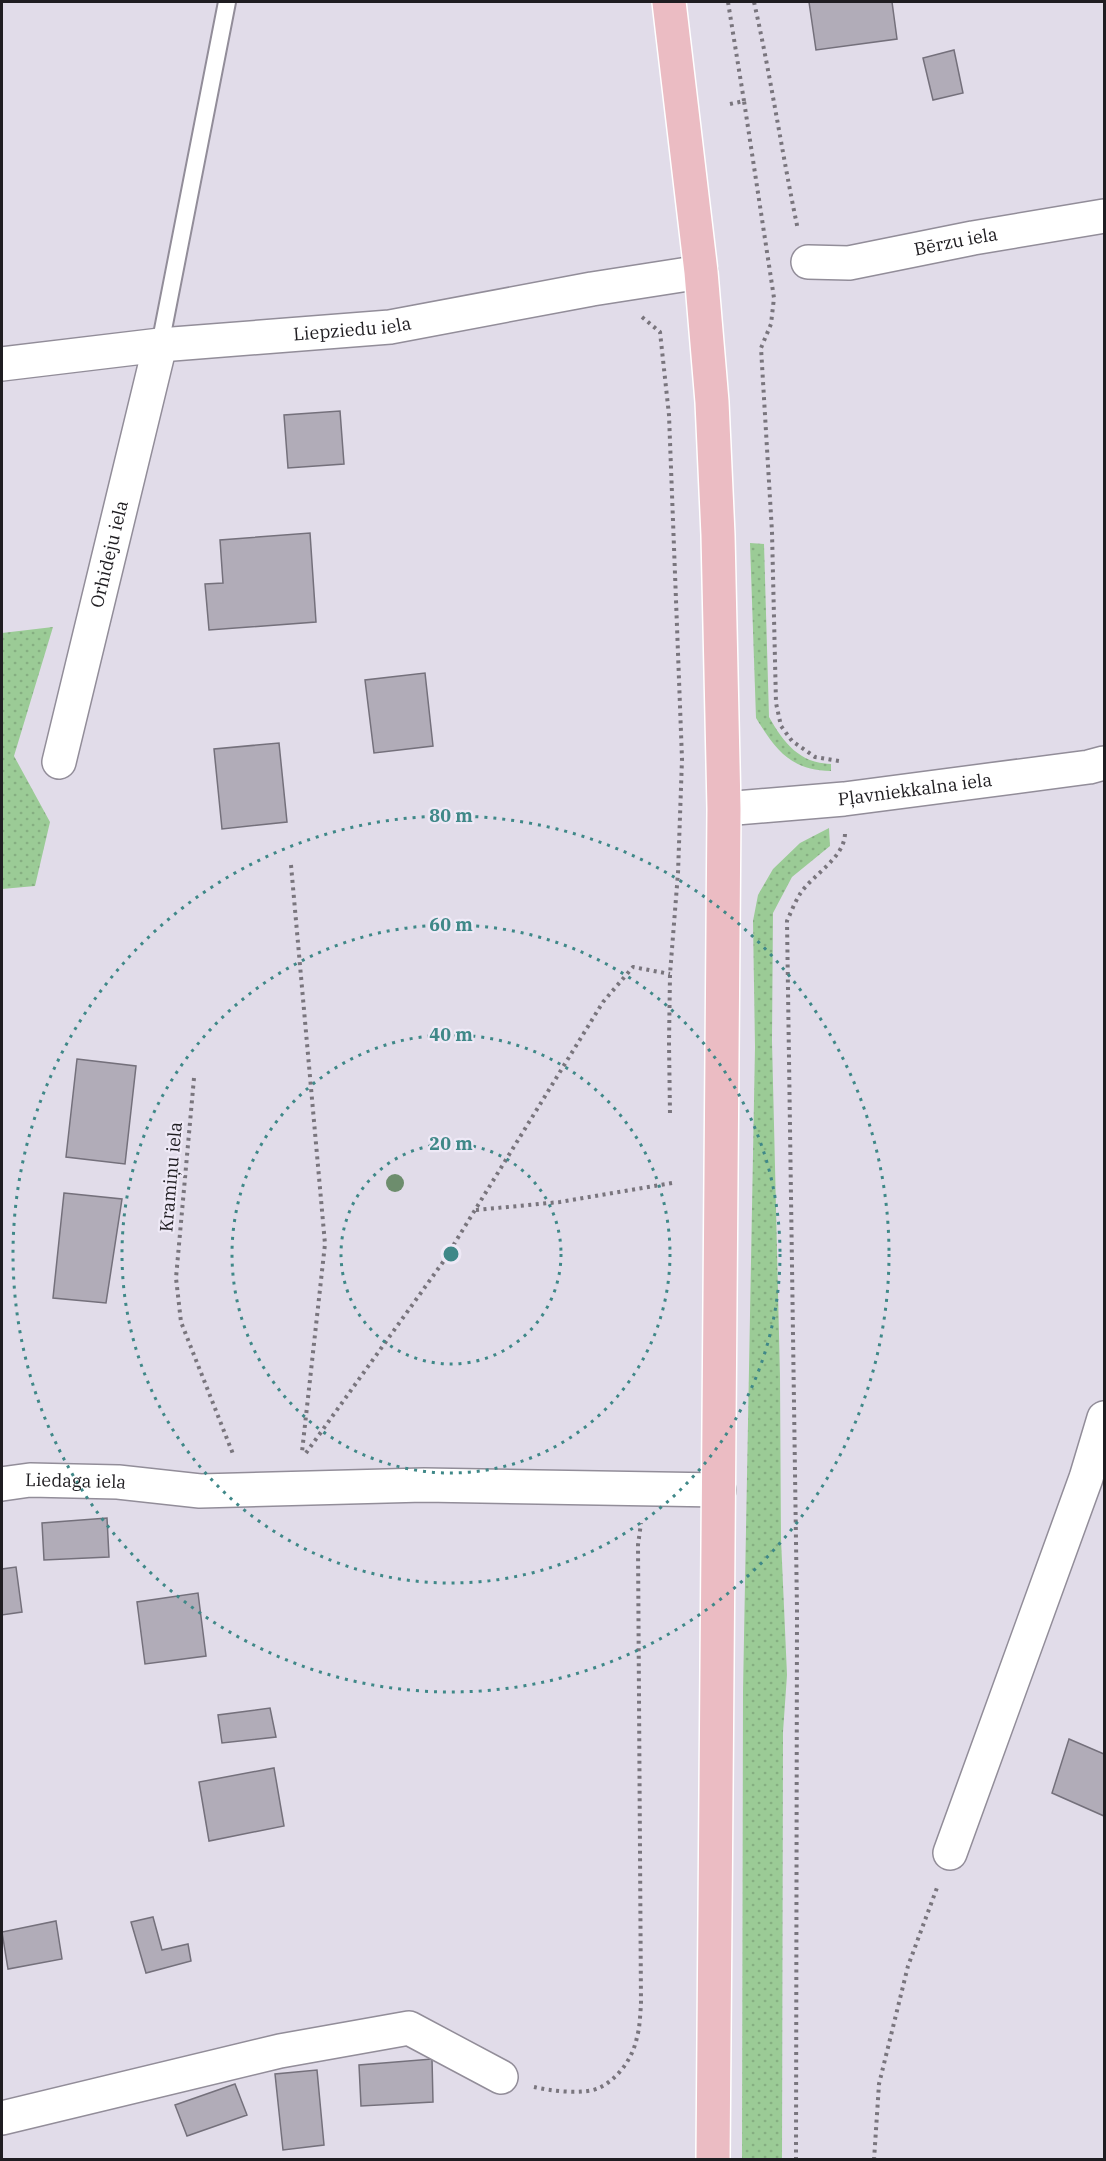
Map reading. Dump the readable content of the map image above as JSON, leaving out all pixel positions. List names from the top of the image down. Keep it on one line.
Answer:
{"streets":{"street":["Bērzu iela","Liepziedu iela","Orhideju iela","Pļavniekkalna iela","Liedaga iela"],"path":["Kramiņu iela"]},"crossings":[["Liepziedu iela","Orhideju iela"],["Kramiņu iela","Liedaga iela"]],"rings":["80 m","60 m","40 m","20 m"]}
